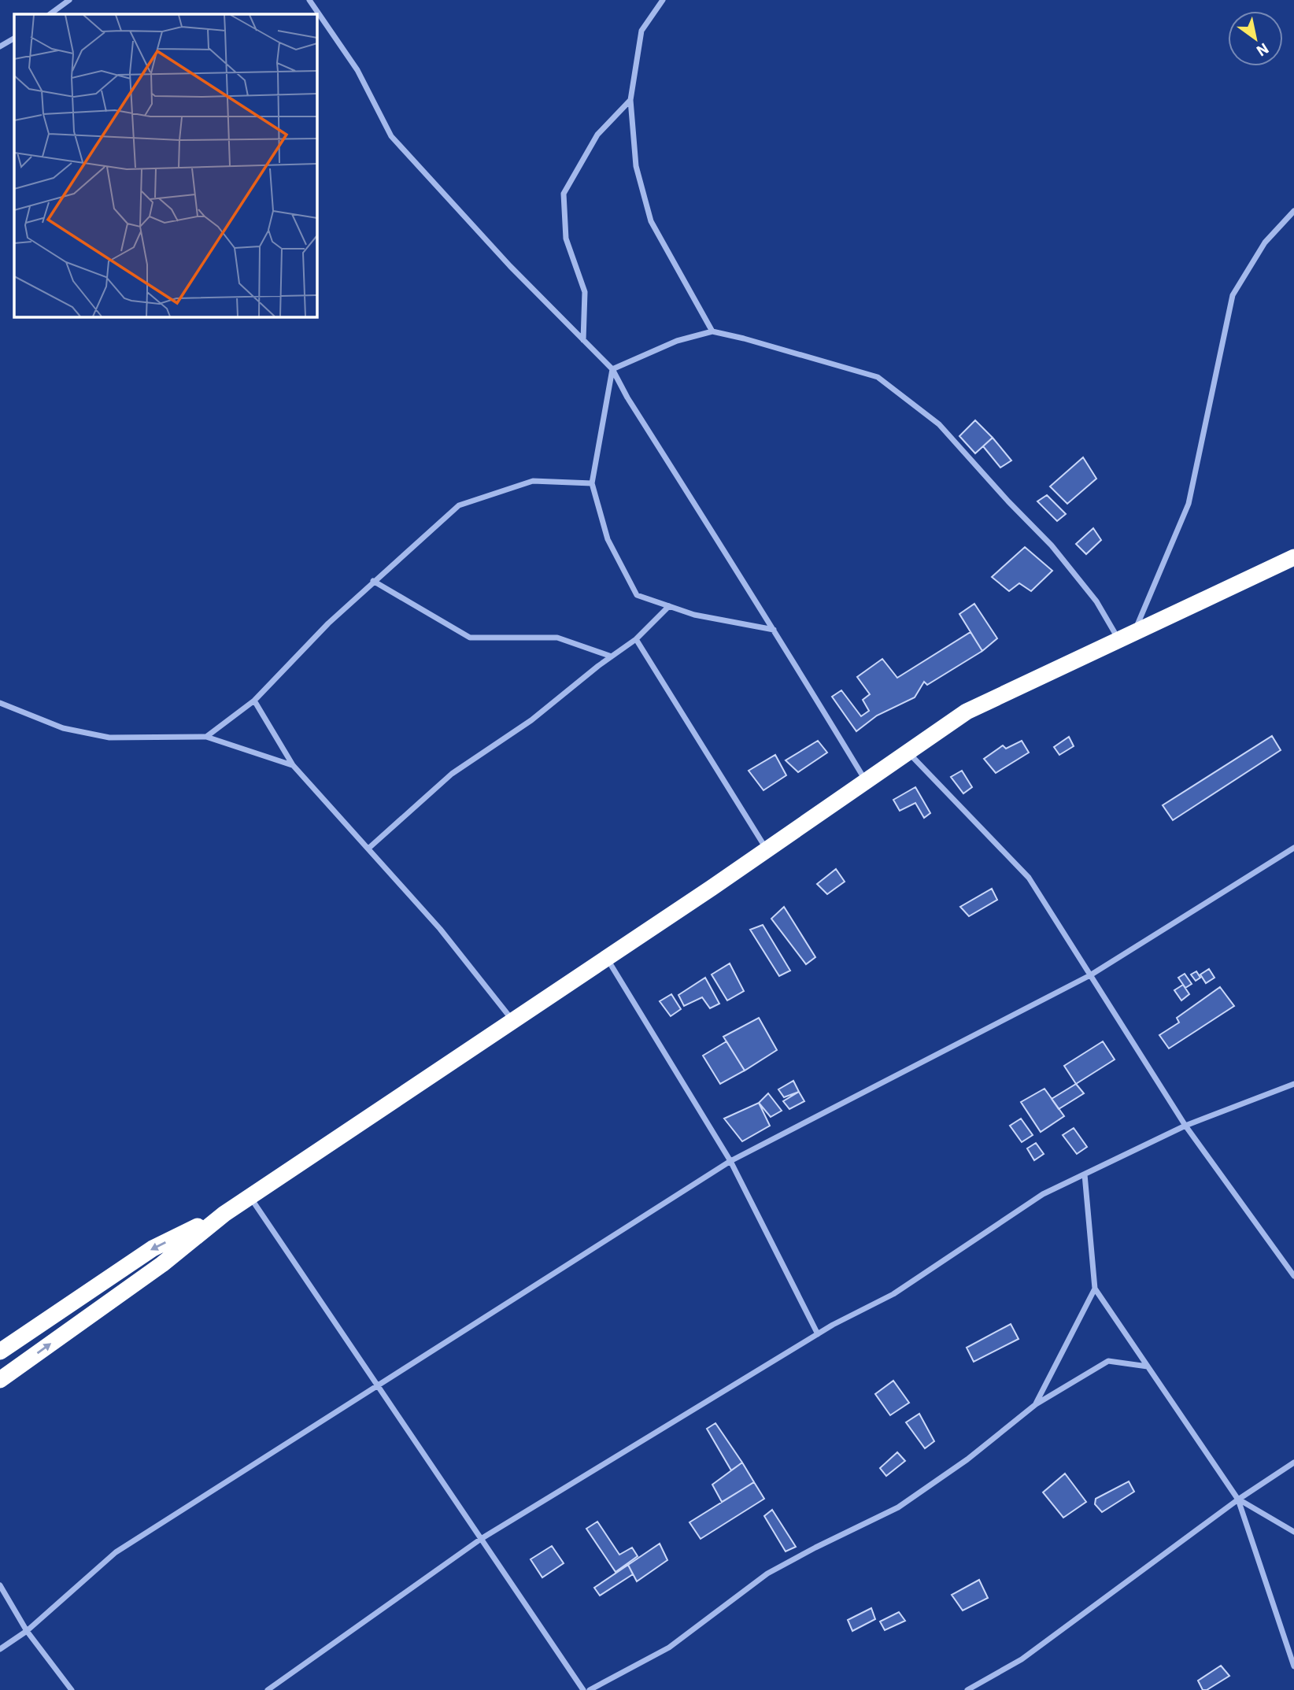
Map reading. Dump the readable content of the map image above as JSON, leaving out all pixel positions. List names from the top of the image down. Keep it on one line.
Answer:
{"north":"bottom right"}
